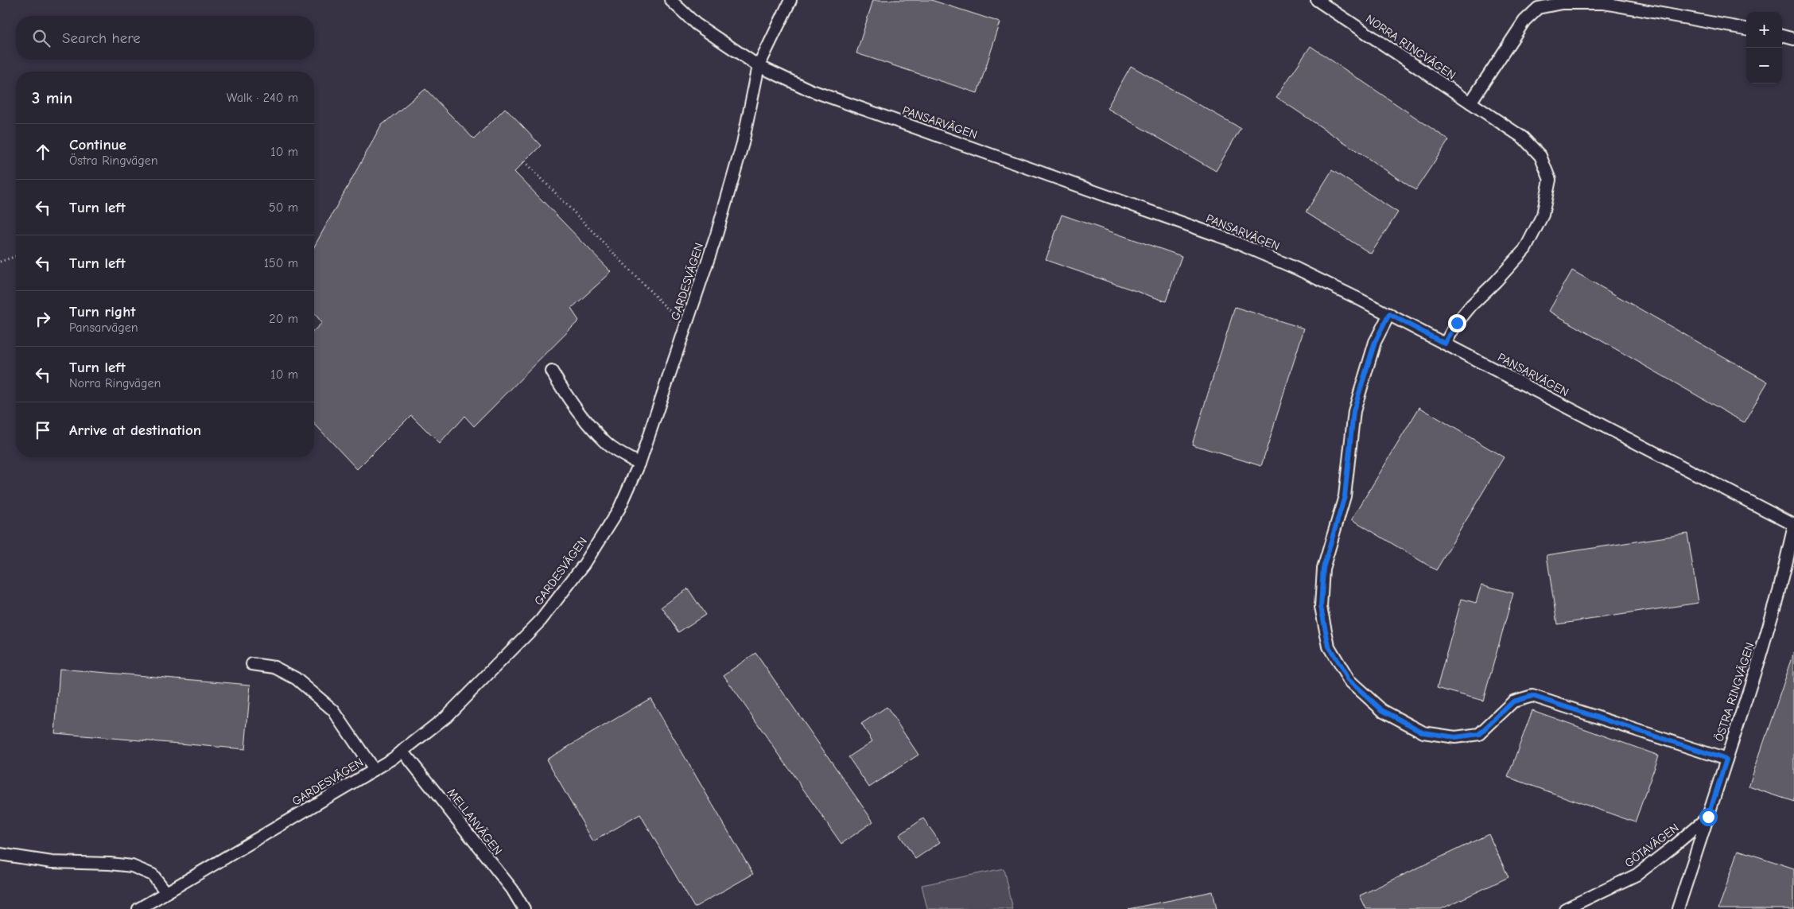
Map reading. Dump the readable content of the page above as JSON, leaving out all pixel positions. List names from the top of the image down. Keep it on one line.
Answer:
{"streets":{"lane":["NORRA RINGVÄGEN","PANSARVÄGEN","GARDESVÄGEN","ÖSTRA RINGVÄGEN","MELLANVÄGEN","GÖTAVÄGEN"]},"crossings":[["NORRA RINGVÄGEN","PANSARVÄGEN"],["PANSARVÄGEN","GARDESVÄGEN"],["PANSARVÄGEN","ÖSTRA RINGVÄGEN"],["GARDESVÄGEN","MELLANVÄGEN"],["ÖSTRA RINGVÄGEN","GÖTAVÄGEN"]],"page":{"map_buttons":["+","−"],"search":"Search here","heading":["3 min","Walk · 240 m"],"list":[["Continue","Östra Ringvägen","10 m"],["Turn left","50 m"],["Turn left","150 m"],["Turn right","Pansarvägen","20 m"],["Turn left","Norra Ringvägen","10 m"],"Arrive at destination"]}}
